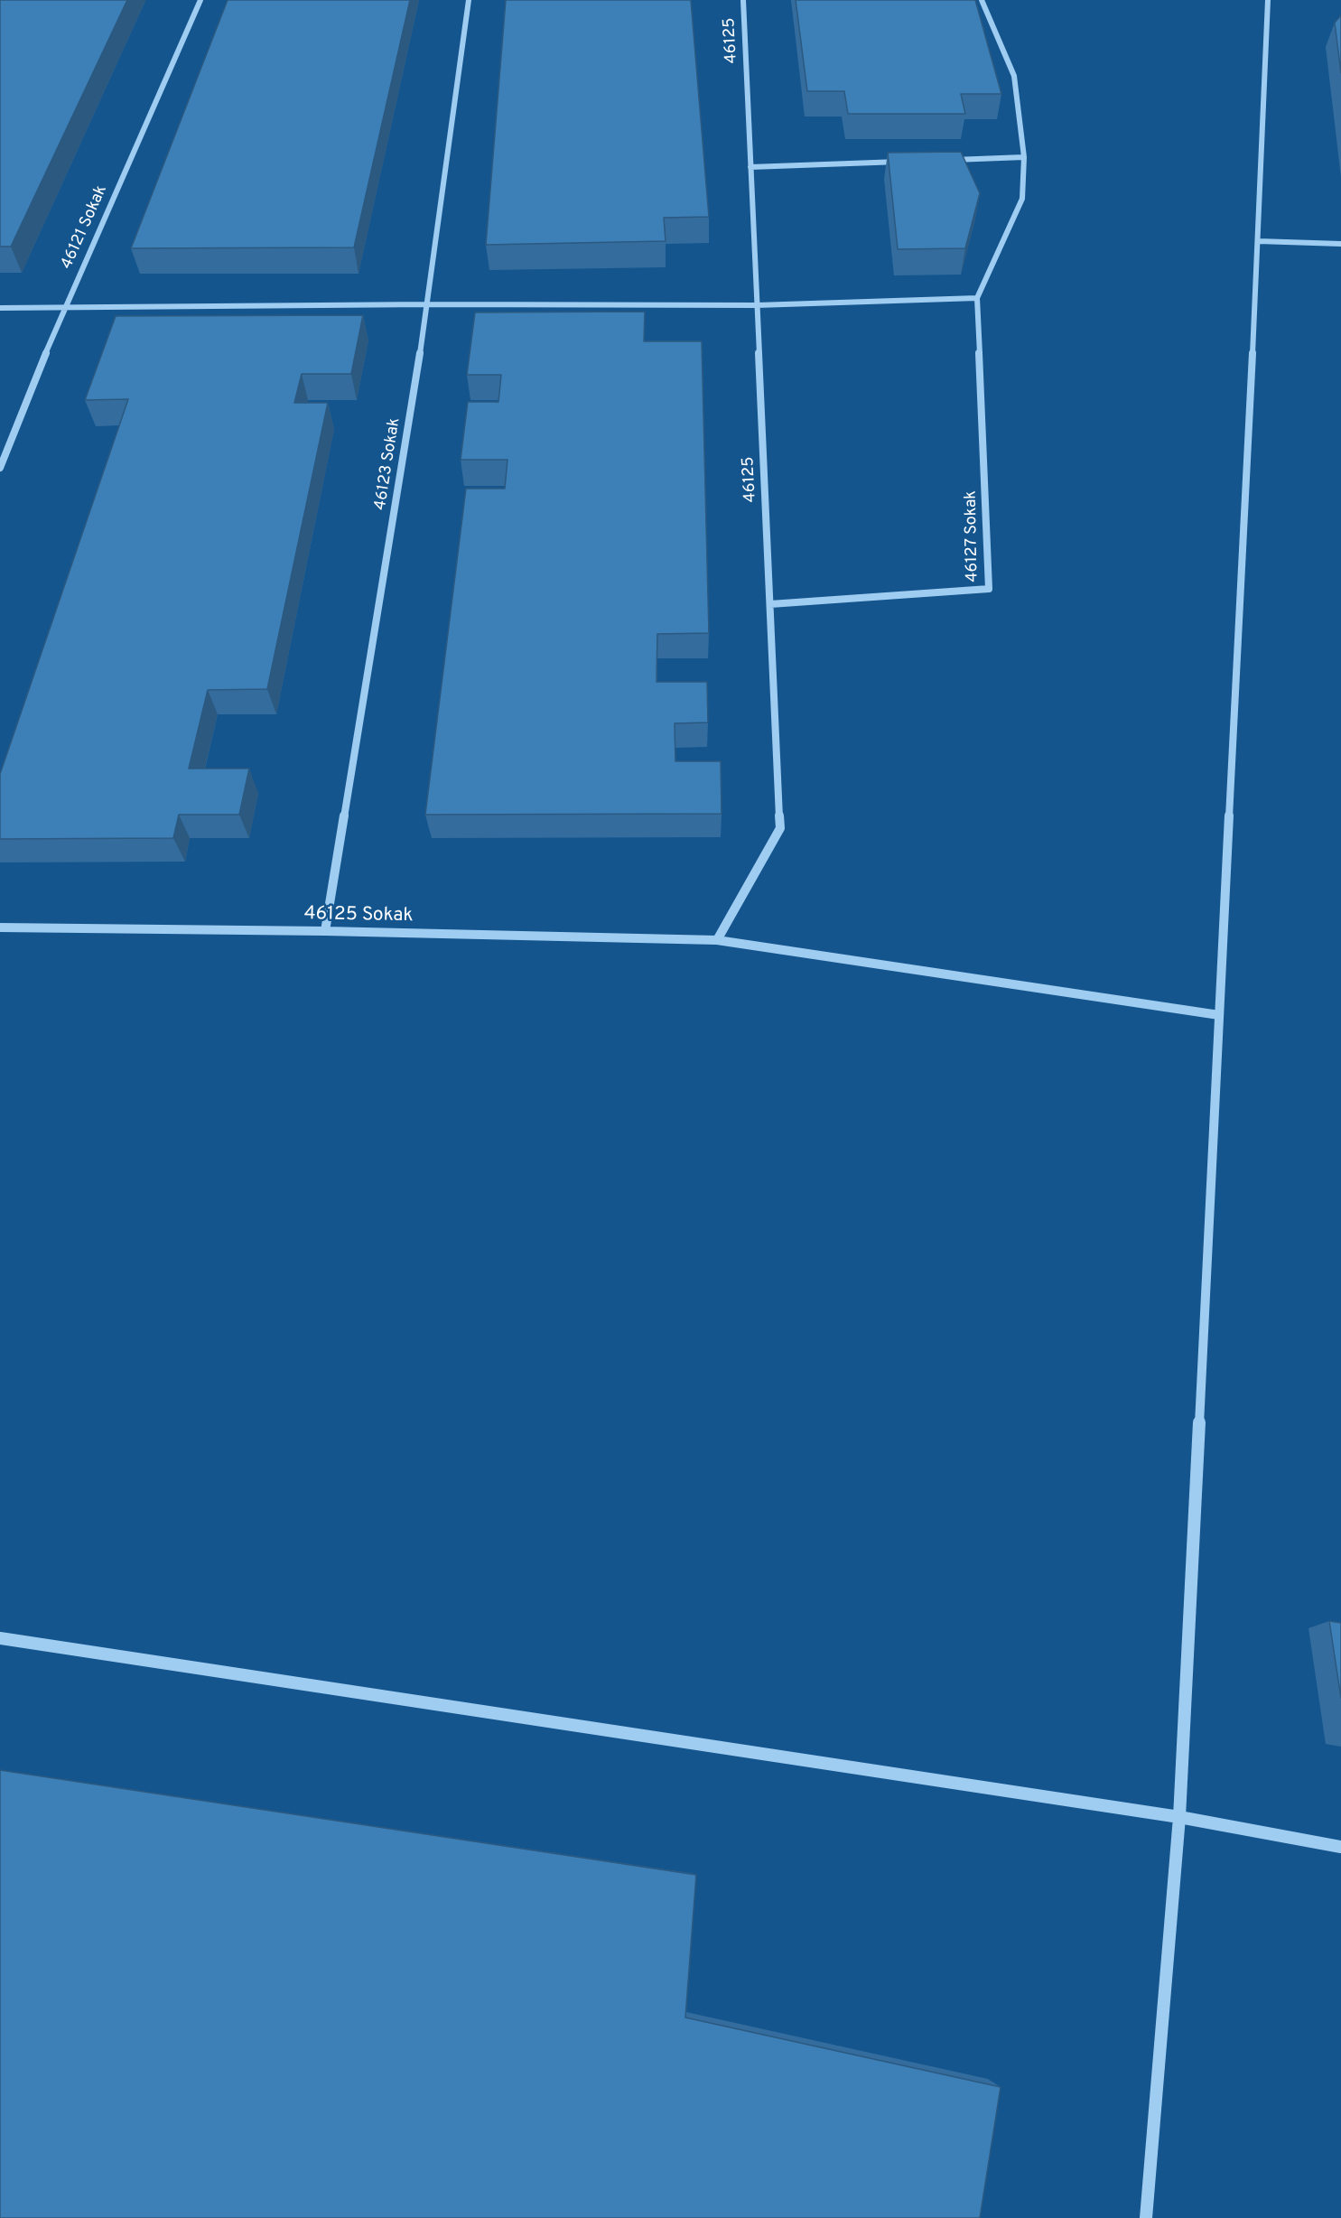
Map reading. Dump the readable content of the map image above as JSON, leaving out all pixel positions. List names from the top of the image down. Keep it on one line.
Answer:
{"streets":{"street":["46125","46121 Sokak","46123 Sokak","46127 Sokak","46125 Sokak"]},"crossings":[["46125","46127 Sokak"],["46125","46125 Sokak"],["46123 Sokak","46125 Sokak"]]}
